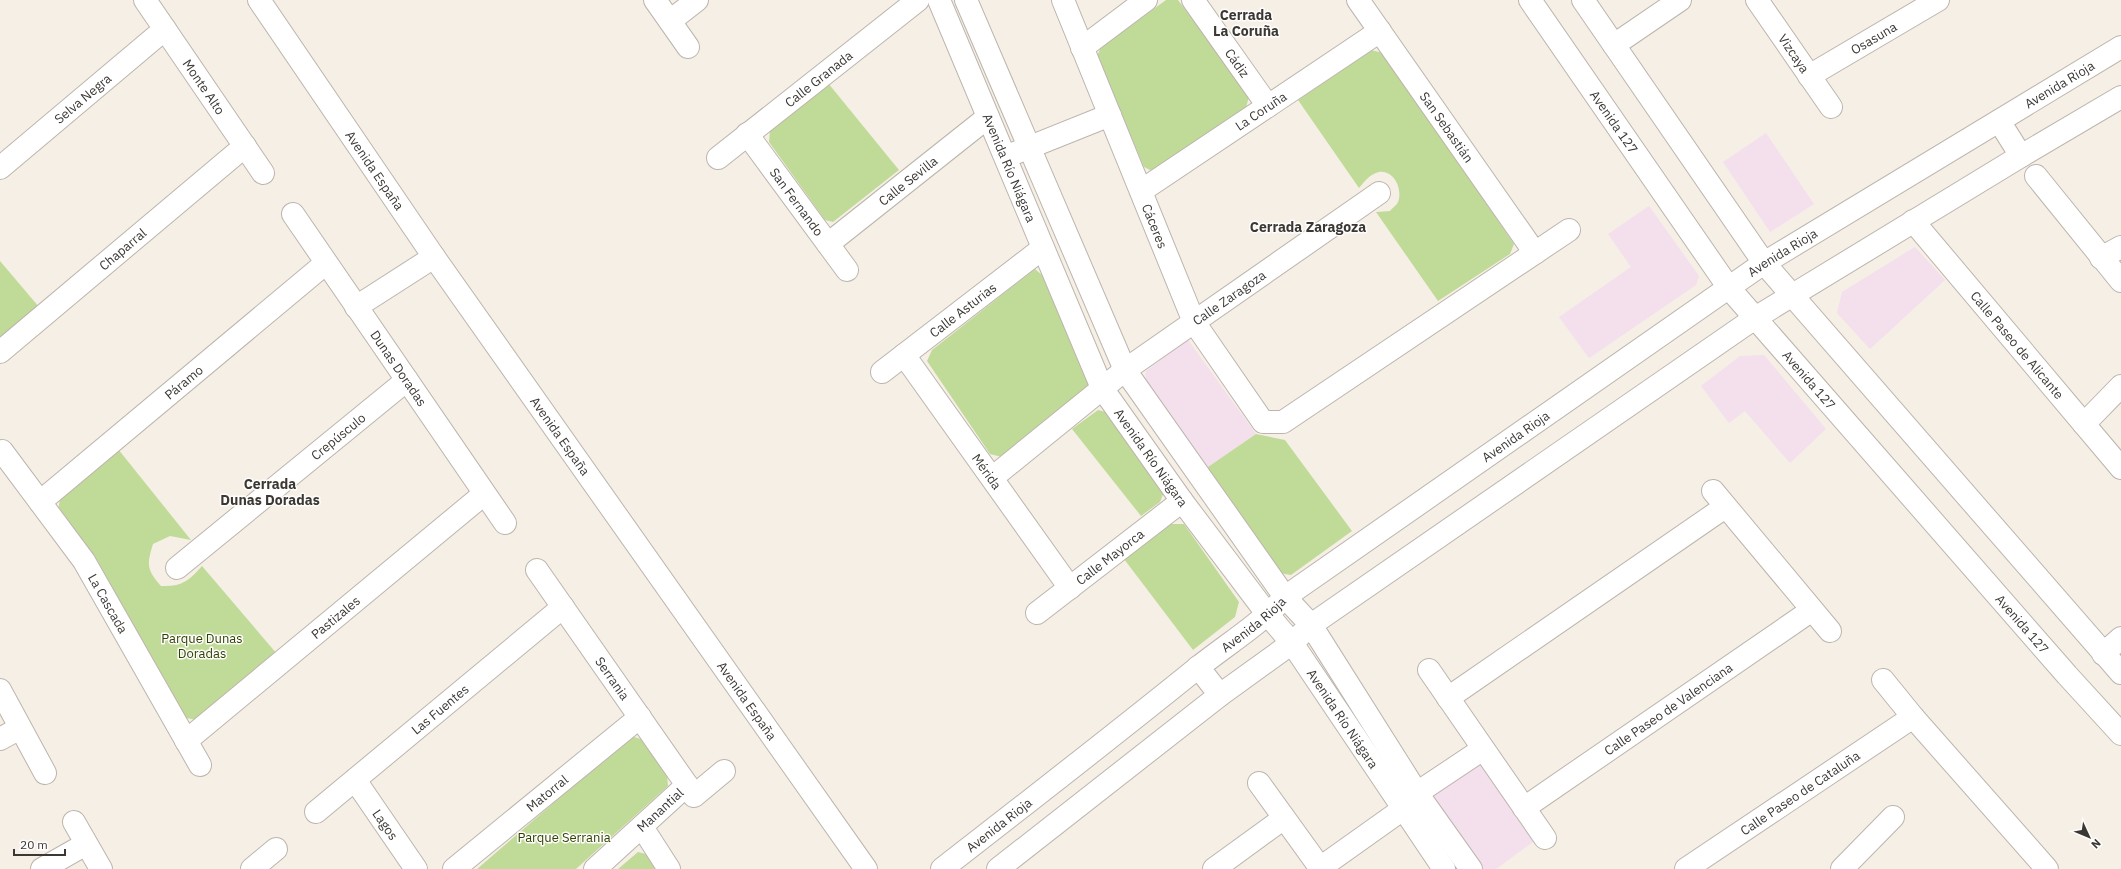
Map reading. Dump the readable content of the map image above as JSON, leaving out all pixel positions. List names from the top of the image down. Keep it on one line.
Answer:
{"streets":{"street":["Osasuna","Vizcaya","Cádiz","Calle Granada","Avenida Rioja","Monte Alto","Selva Negra","La Coruña","Avenida 127","San Sebastián","Avenida Río Niágara","Avenida España","Calle Sevilla","San Fernando","Cáceres","Chaparral","Calle Zaragoza","Calle Asturias","Calle Paseo de Alicante","Dunas Doradas","Páramo","Crepúsculo","Mérida","Calle Mayorca","La Cascada","Pastizales","Serrania","Las Fuentes","Calle Paseo de Valenciana","Matorral","Calle Paseo de Cataluña","Manantial","Lagos"]},"crossings":[["Osasuna","Vizcaya"],["Cádiz","La Coruña"],["Calle Granada","San Fernando"],["Avenida Rioja","Avenida 127"],["Avenida Rioja","Avenida Río Niágara"],["Monte Alto","Selva Negra"],["Monte Alto","Chaparral"],["La Coruña","San Sebastián"],["La Coruña","Cáceres"],["San Sebastián","Cáceres"],["Avenida Río Niágara","Calle Sevilla"],["Avenida Río Niágara","Calle Zaragoza"],["Avenida Río Niágara","Calle Asturias"],["Avenida Río Niágara","Calle Mayorca"],["Calle Sevilla","San Fernando"],["Cáceres","Calle Zaragoza"],["Calle Zaragoza","Mérida"],["Calle Asturias","Mérida"],["Dunas Doradas","Páramo"],["Dunas Doradas","Crepúsculo"],["Dunas Doradas","Pastizales"],["Páramo","La Cascada"],["Mérida","Calle Mayorca"],["La Cascada","Pastizales"],["Serrania","Las Fuentes"],["Serrania","Matorral"],["Serrania","Manantial"],["Las Fuentes","Lagos"]],"districts":["Cerrada La Coruña","Cerrada Zaragoza","Cerrada Dunas Doradas"],"parks":["Parque Dunas Doradas","Parque Serrania"],"scale_bar":"20 m","north":"bottom right"}
